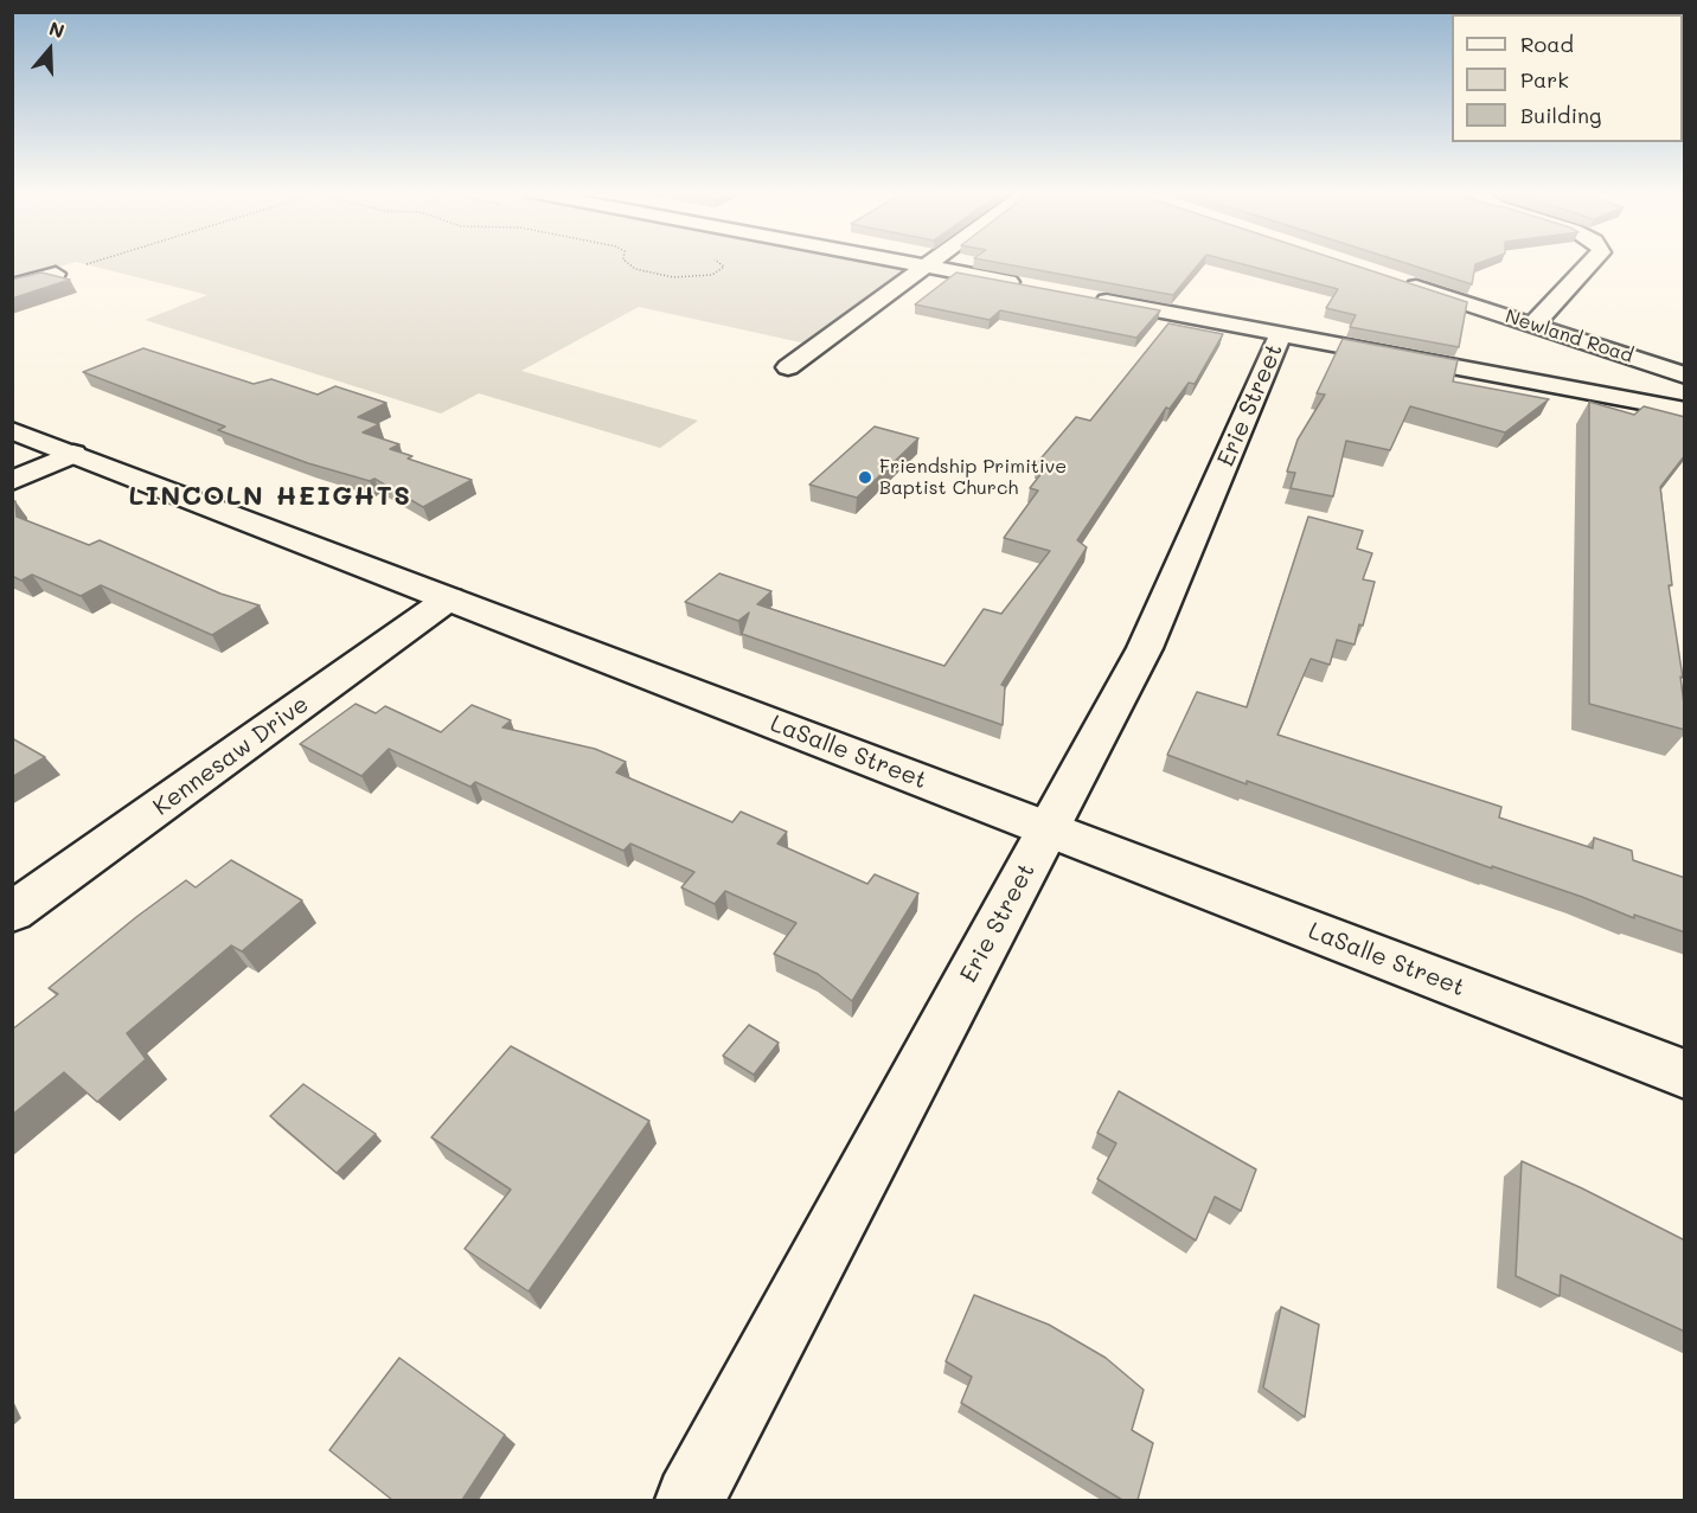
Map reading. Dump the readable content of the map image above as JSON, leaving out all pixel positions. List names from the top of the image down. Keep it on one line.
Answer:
{"streets":{"street":["Newland Road","Erie Street","LaSalle Street","Kennesaw Drive"]},"crossings":[["Erie Street","LaSalle Street"],["LaSalle Street","Kennesaw Drive"]],"districts":["LINCOLN HEIGHTS"],"places":["Friendship Primitive Baptist Church"],"legend":["Road","Park","Building"],"north":"top"}
